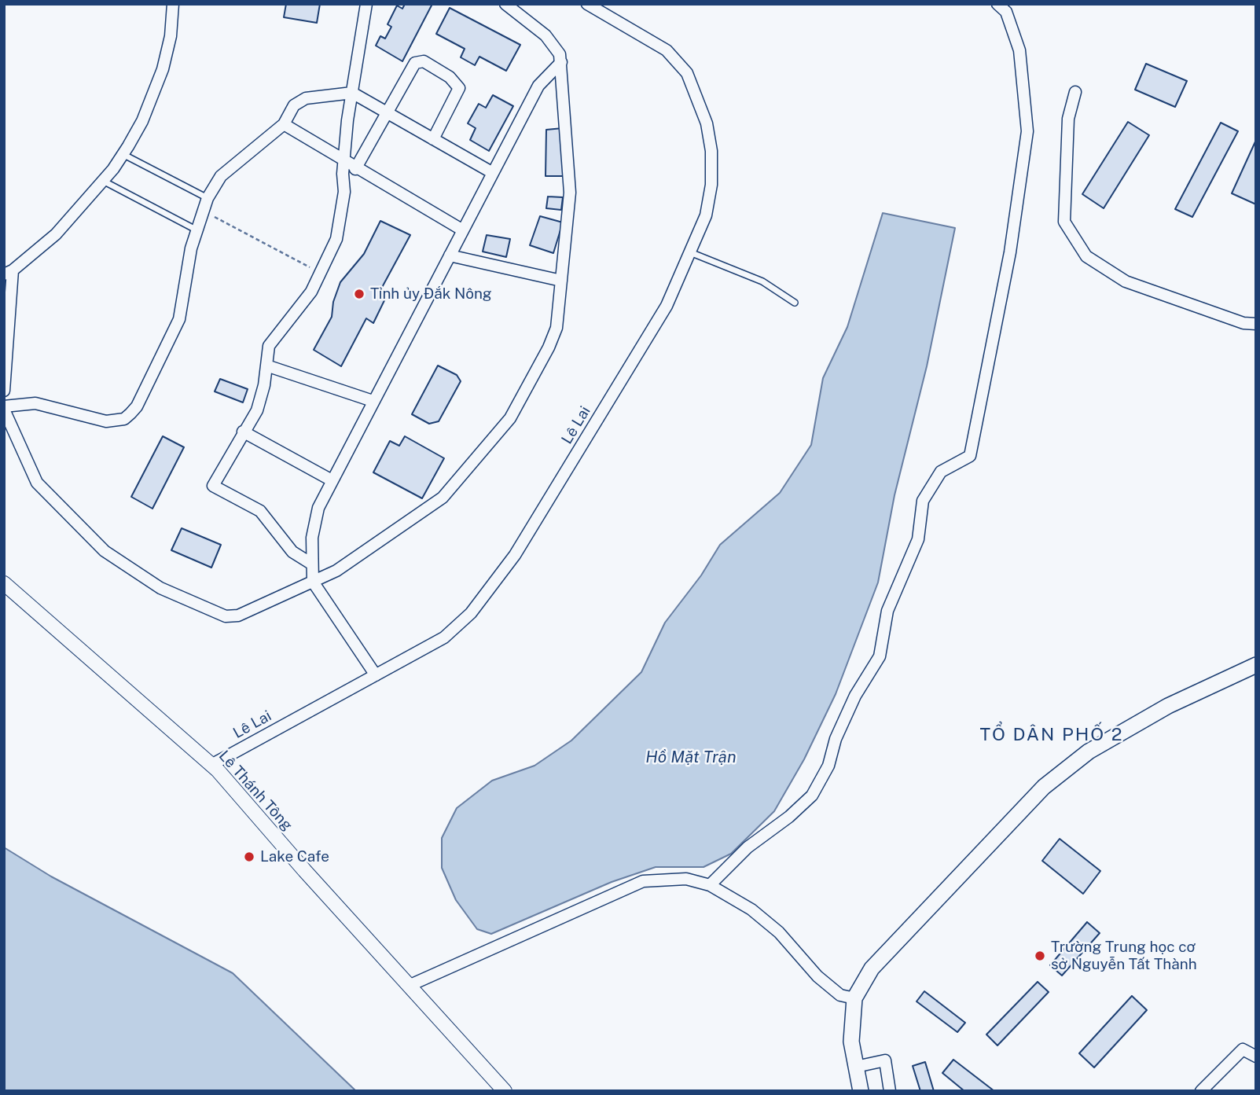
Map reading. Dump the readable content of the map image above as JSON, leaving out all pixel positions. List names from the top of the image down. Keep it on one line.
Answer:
{"streets":{"street":["Lê Lai","Lê Thánh Tông"]},"crossings":[["Lê Lai","Lê Thánh Tông"]],"districts":["TỔ DÂN PHỐ 2"],"water":["Hồ Mặt Trận"],"places":["Tỉnh ủy Đắk Nông","Lake Cafe","Trường Trung học cơ sở Nguyễn Tất Thành"]}
